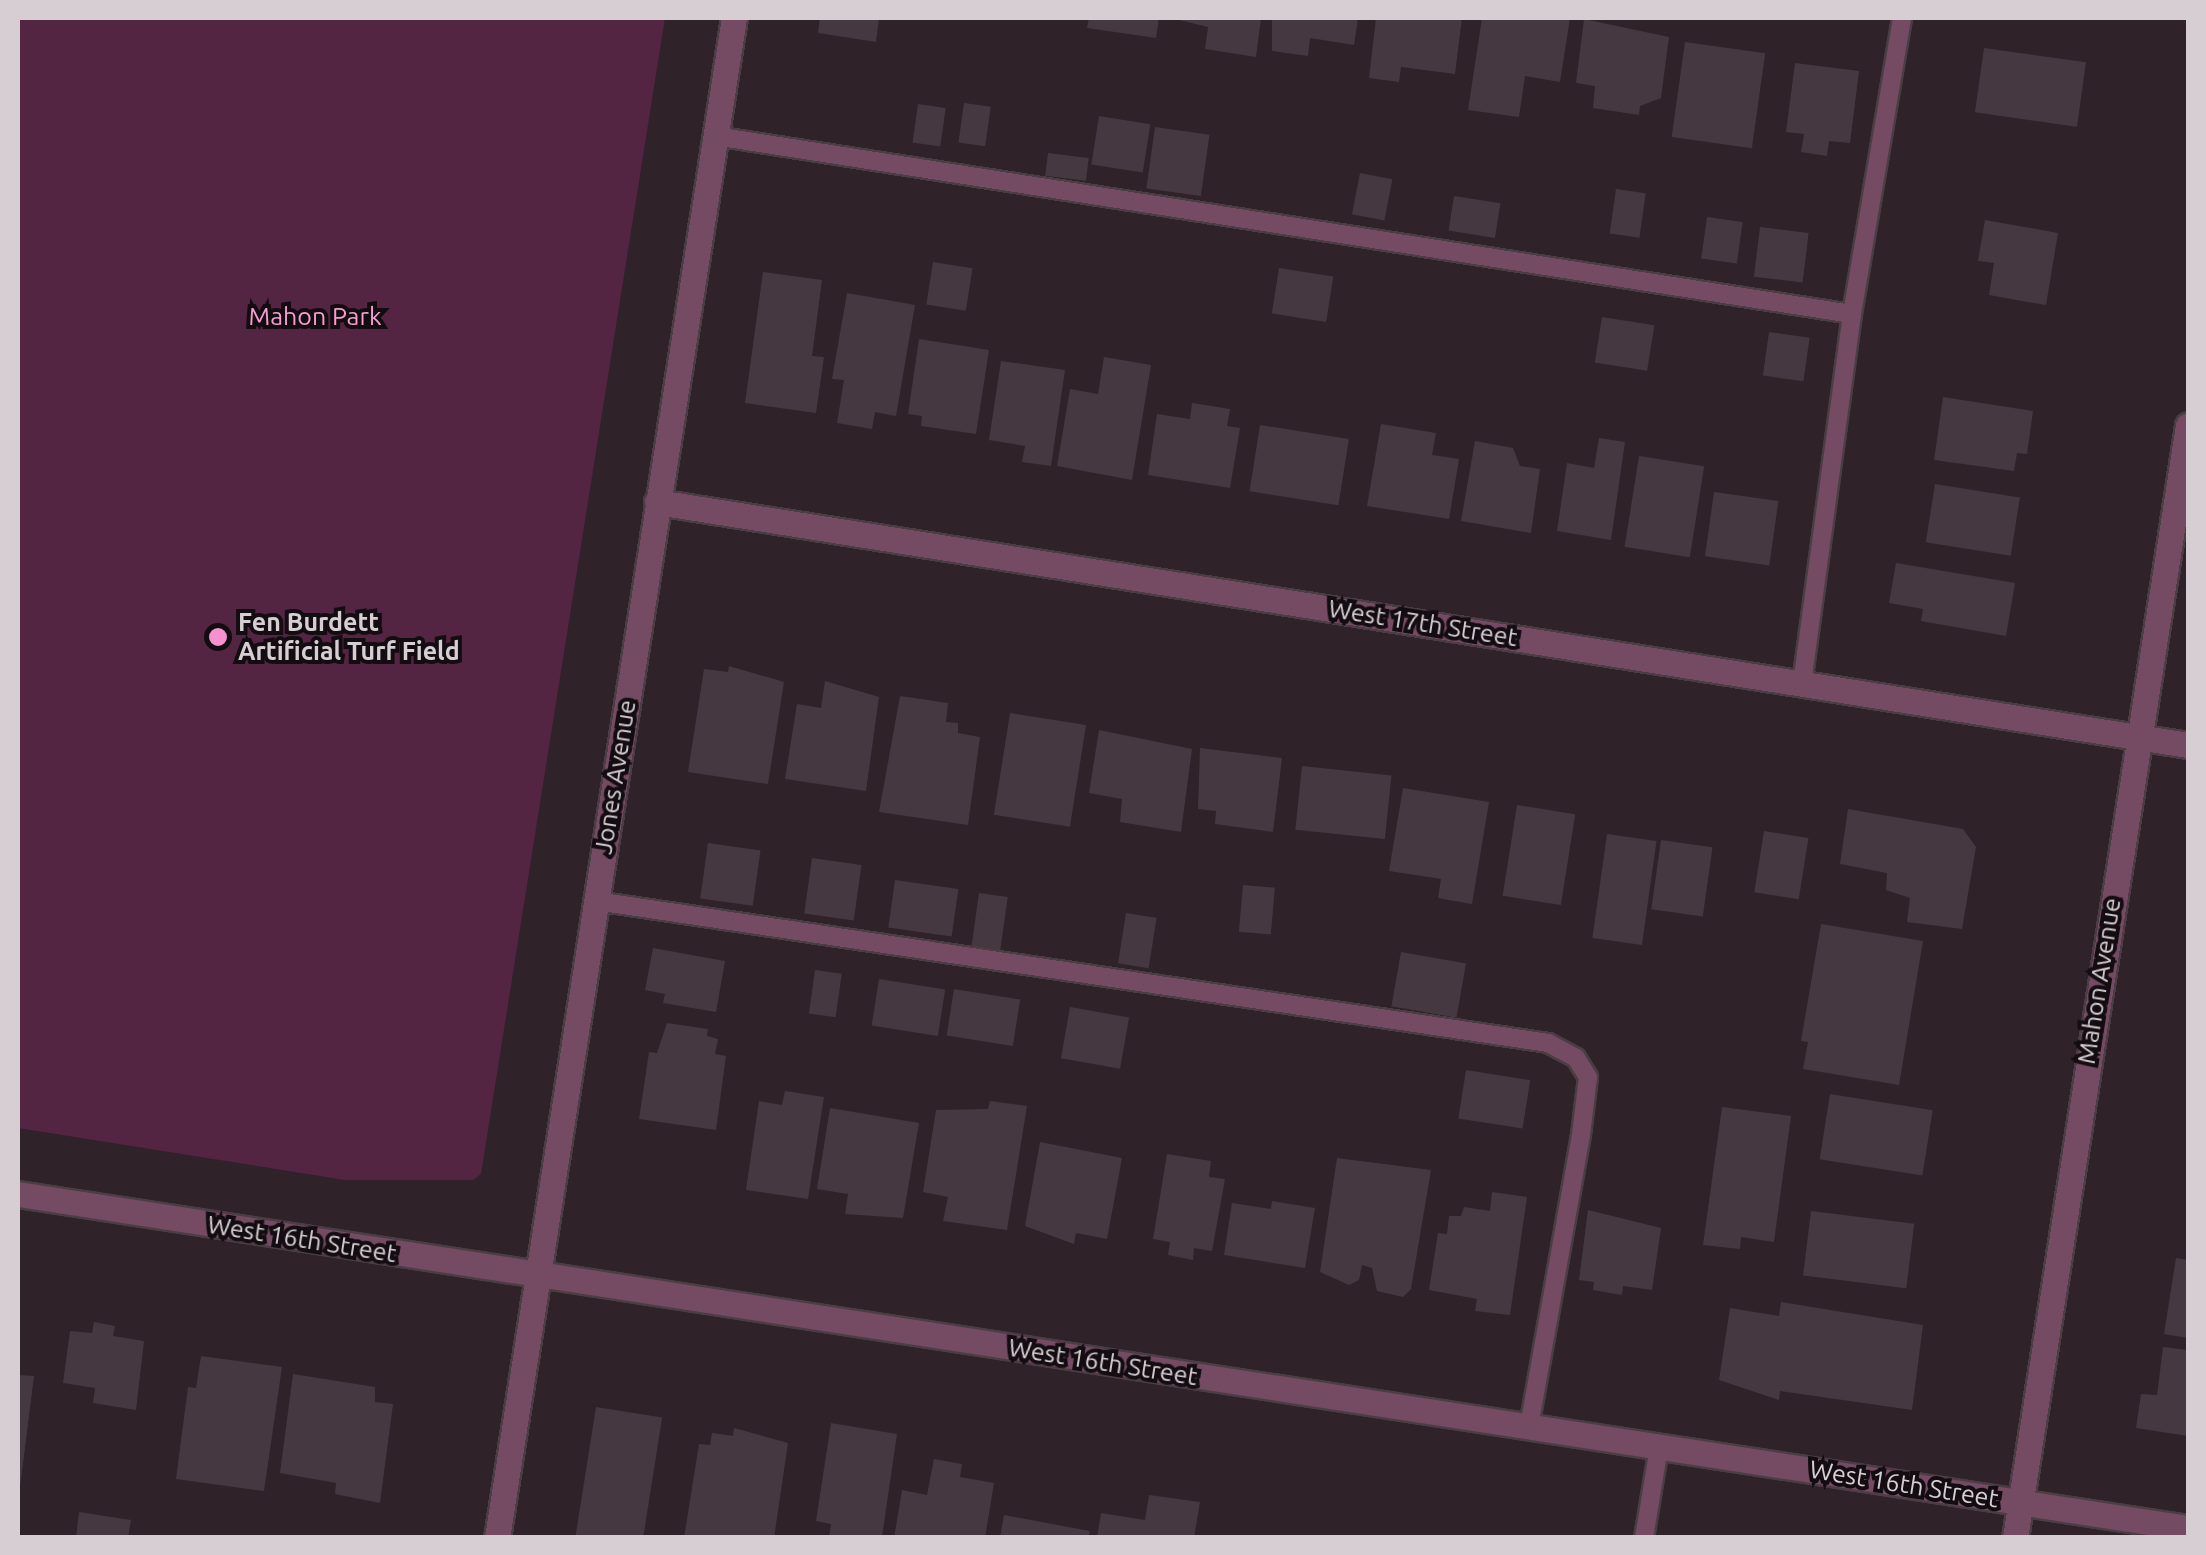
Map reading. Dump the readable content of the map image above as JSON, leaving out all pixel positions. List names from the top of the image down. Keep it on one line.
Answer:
{"streets":{"street":["West 17th Street","Jones Avenue","Mahon Avenue","West 16th Street"]},"crossings":[["West 17th Street","Jones Avenue"],["West 17th Street","Mahon Avenue"],["Jones Avenue","West 16th Street"],["Mahon Avenue","West 16th Street"]],"parks":["Mahon Park"],"places":["Fen Burdett Artificial Turf Field"]}
